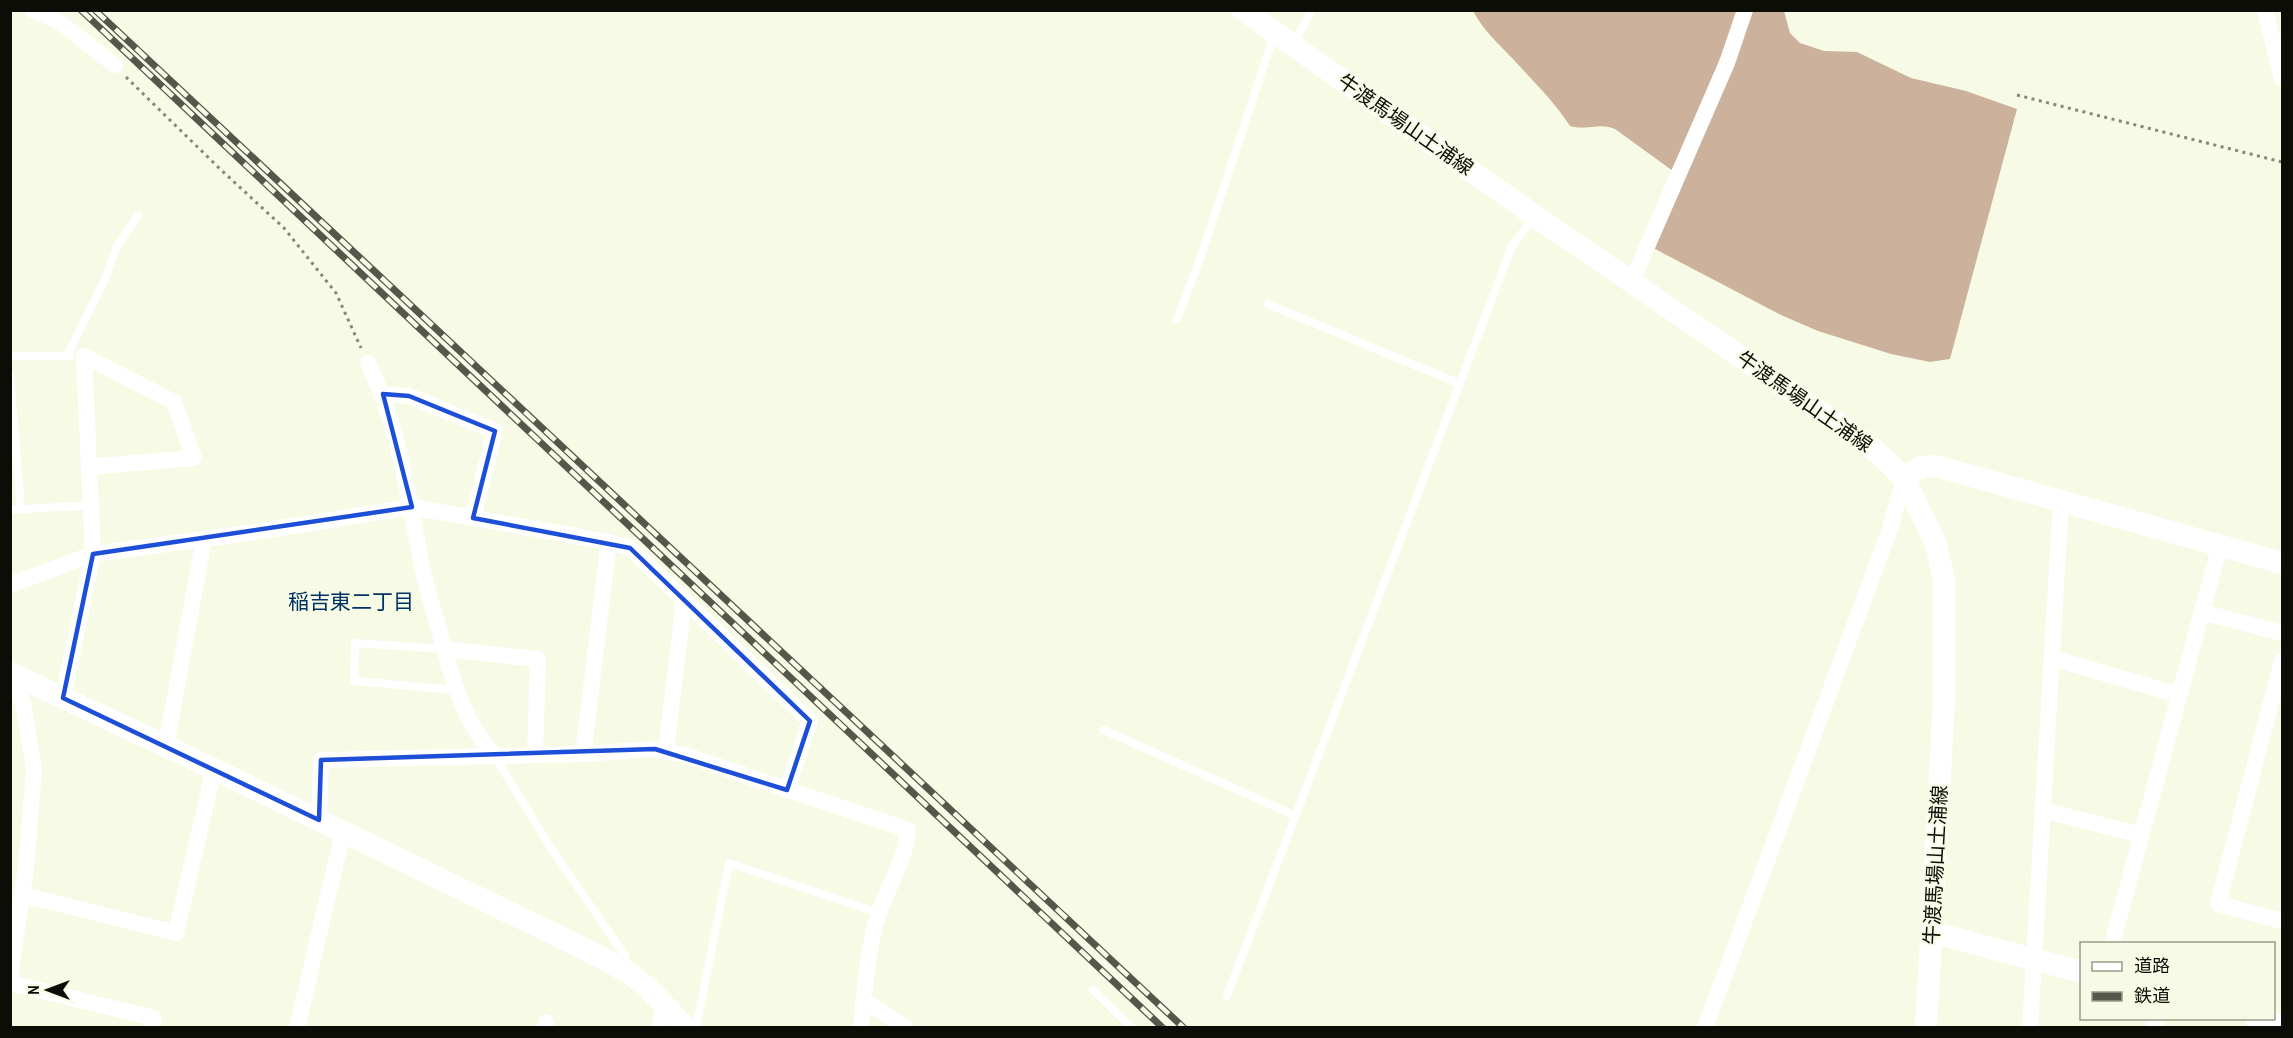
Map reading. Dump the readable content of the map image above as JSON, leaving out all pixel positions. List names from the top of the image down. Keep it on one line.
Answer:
{"streets":{"main road":["牛渡馬場山土浦線"]},"districts":["稲吉東二丁目"],"legend":["道路","鉄道"],"north":"left"}
